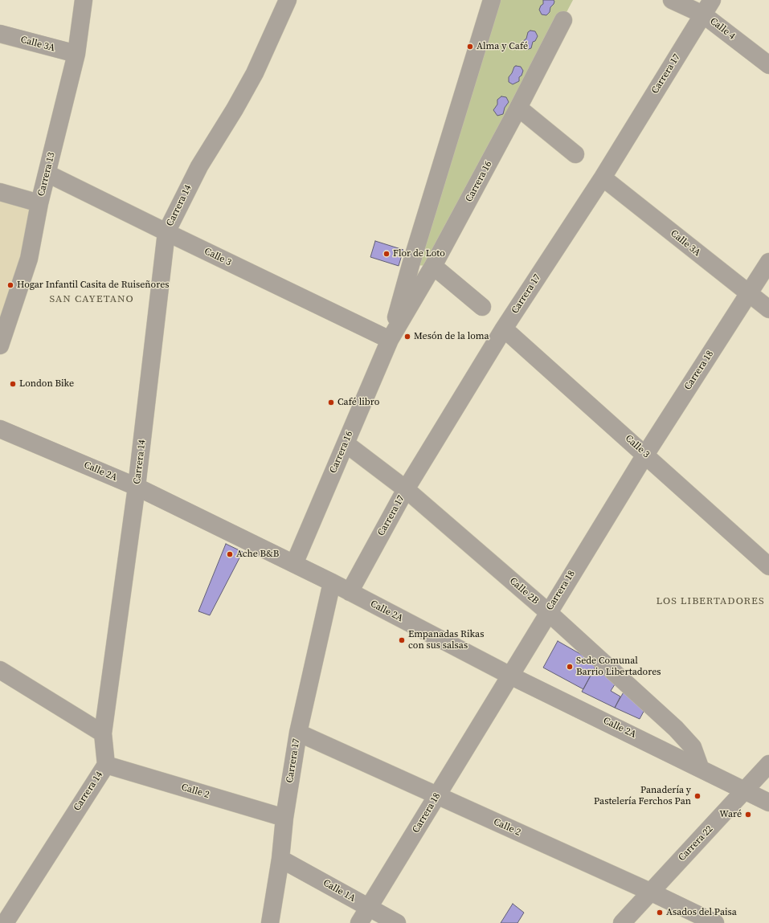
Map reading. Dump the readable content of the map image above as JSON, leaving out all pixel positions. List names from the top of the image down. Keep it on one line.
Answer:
{"streets":{"street":["Calle 4","Calle 3A","Carrera 17","Carrera 13","Carrera 16","Carrera 14","Calle 3","Carrera 18","Calle 2A","Calle 2B","Calle 2","Carrera 22","Calle 1A"]},"crossings":[["Calle 4","Carrera 17"],["Calle 3A","Carrera 17"],["Calle 3A","Carrera 13"],["Calle 3A","Carrera 18"],["Carrera 17","Calle 3"],["Carrera 17","Calle 2A"],["Carrera 17","Calle 2B"],["Carrera 17","Calle 2"],["Carrera 17","Calle 1A"],["Carrera 13","Calle 3"],["Carrera 16","Calle 3"],["Carrera 16","Calle 2A"],["Carrera 16","Calle 2B"],["Carrera 14","Calle 3"],["Carrera 14","Calle 2A"],["Carrera 14","Calle 2"],["Calle 3","Carrera 18"],["Carrera 18","Calle 2A"],["Carrera 18","Calle 2B"],["Carrera 18","Calle 2"],["Carrera 18","Calle 1A"],["Calle 2A","Calle 2B"],["Calle 2A","Carrera 22"],["Calle 2","Carrera 22"]],"districts":["SAN CAYETANO","LOS LIBERTADORES"],"places":["Alma y Café","Flor de Loto","Hogar Infantil Casita de Ruiseñores","Mesón de la loma","London Bike","Café libro","Ache B&B","Empanadas Rikas con sus salsas","Sede Comunal Barrio Libertadores","Panadería y Pastelería Ferchos Pan","Waré","Asados del Paisa"]}
